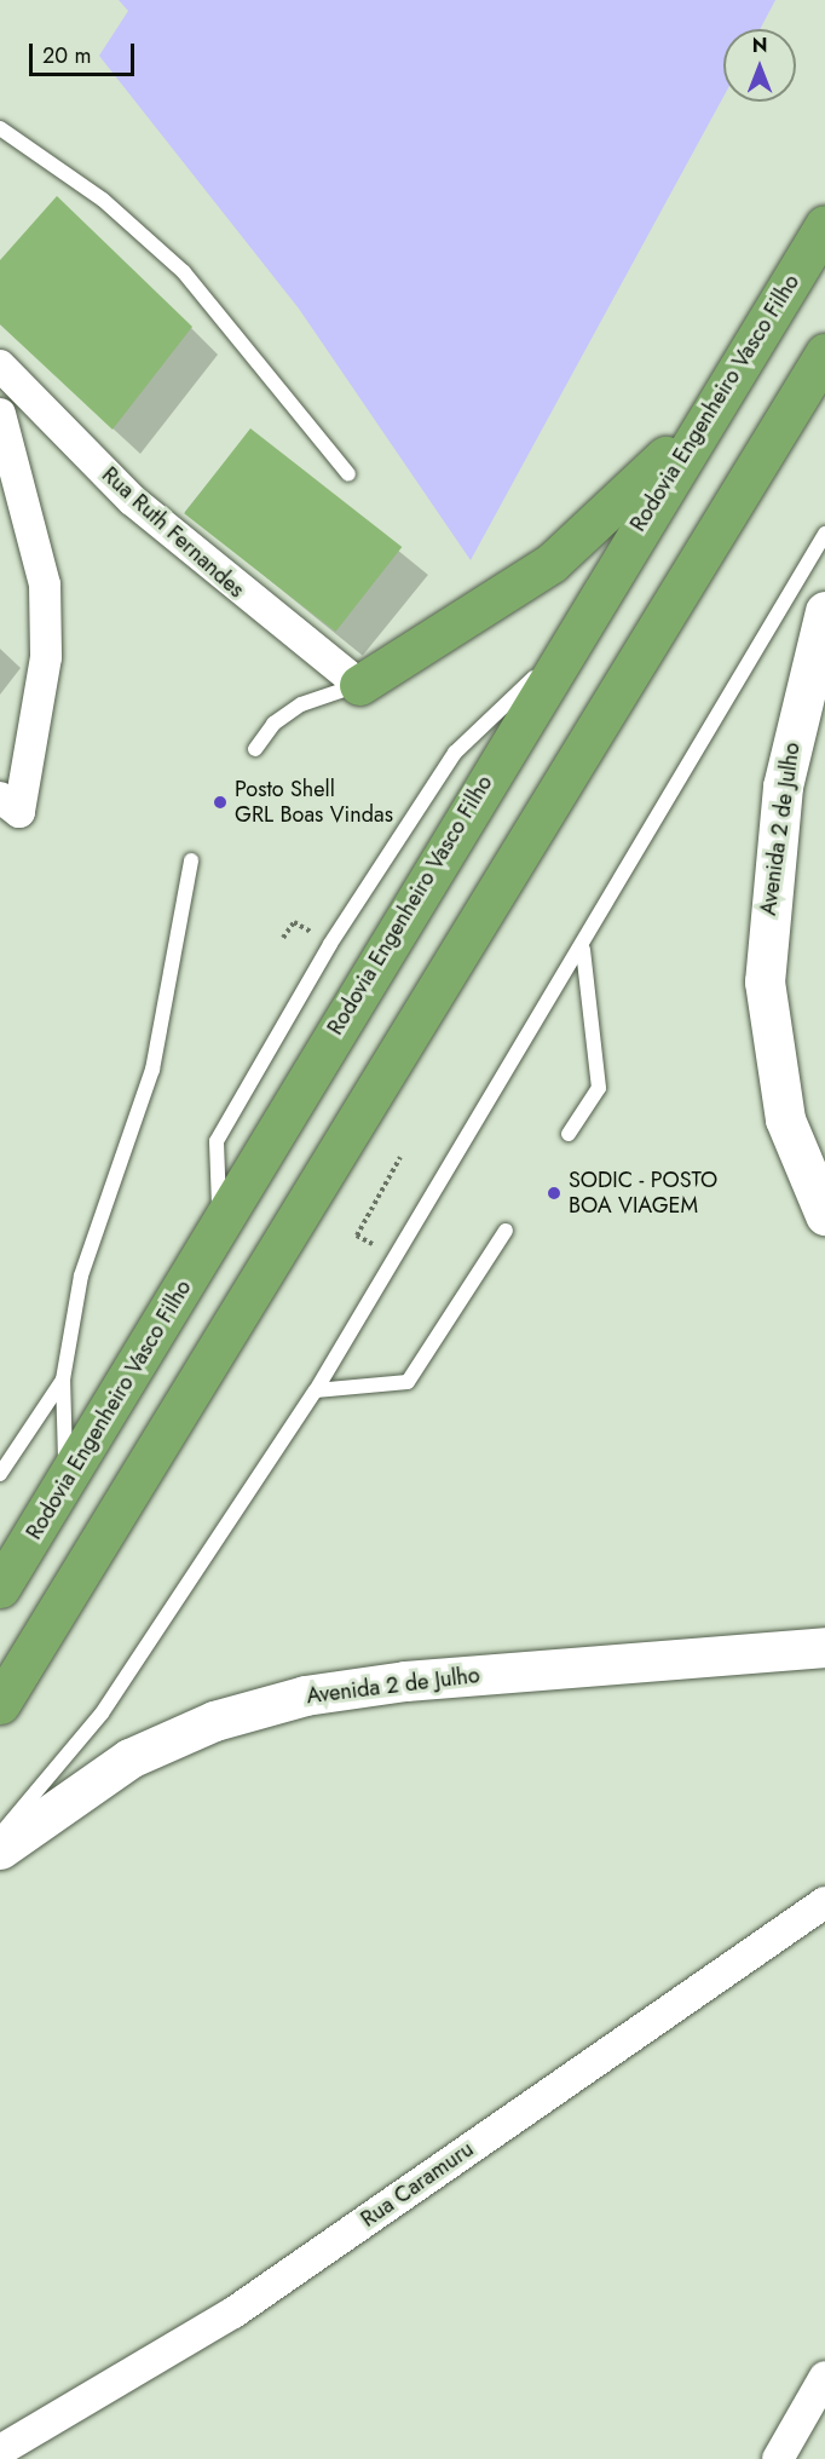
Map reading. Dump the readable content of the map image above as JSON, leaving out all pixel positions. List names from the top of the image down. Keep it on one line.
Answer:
{"streets":{"highway":["Rodovia Engenheiro Vasco Filho"],"main road":["Avenida 2 de Julho"],"street":["Rua Ruth Fernandes","Rua Caramuru"]},"places":["Posto Shell GRL Boas Vindas","SODIC - POSTO BOA VIAGEM"],"scale_bar":"20 m","north":"top"}
